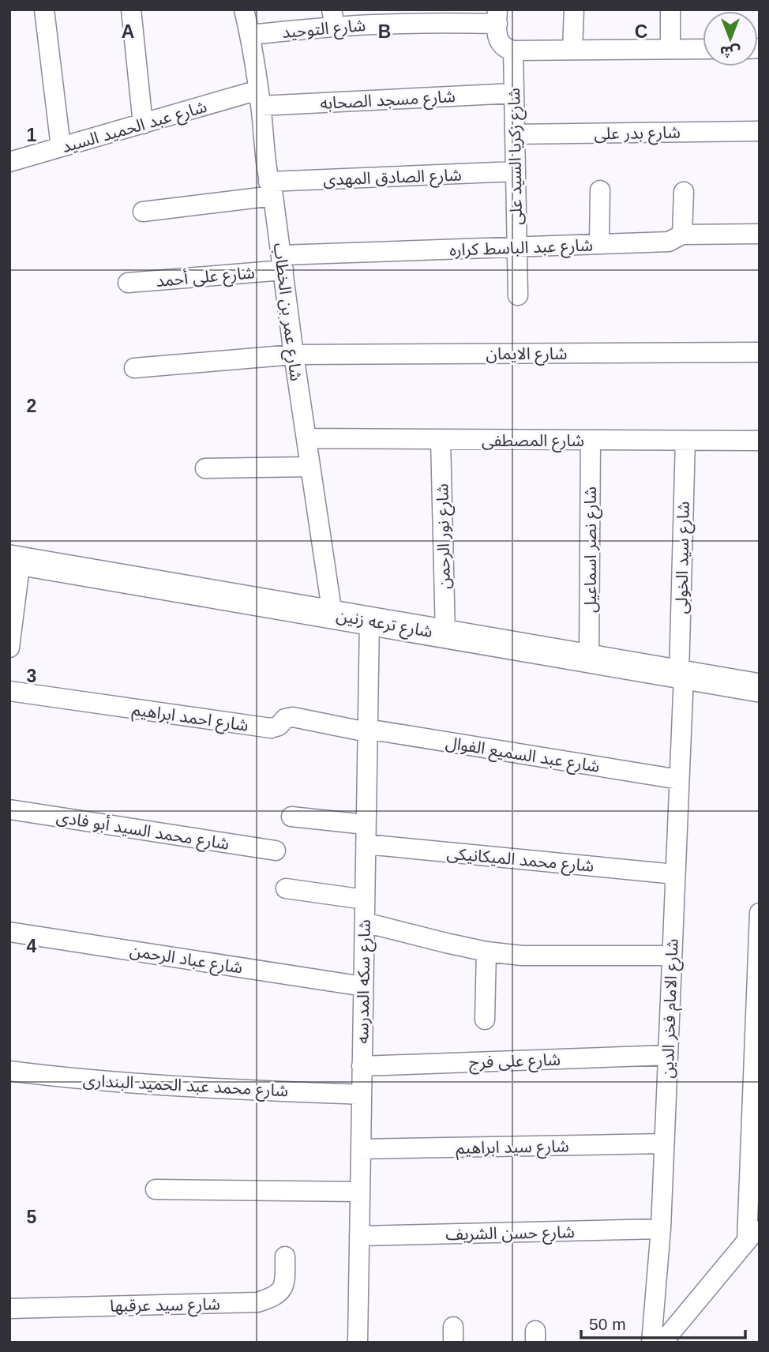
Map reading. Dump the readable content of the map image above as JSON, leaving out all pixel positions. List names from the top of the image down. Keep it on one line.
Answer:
{"streets":{"street":["شارع التوحيد","شارع مسجد الصحابه","شارع عبد الحميد السيد","شارع بدر على","شارع زكريا السيد على","شارع الصادق المهدى","شارع عبد الباسط كراره","شارع على أحمد","شارع عمر بن الخطاب","شارع الايمان","شارع المصطفى","شارع نور الرحمن","شارع نصر اسماعيل","شارع سيد الخولى","شارع ترعه زنين","شارع احمد ابراهيم","شارع عبد السميع الفوال","شارع محمد السيد أبو فادى","شارع محمد الميكانيكى","شارع عباد الرحمن","شارع سكه المدرسه","شارع الامام فخر الدين","شارع على فرج","شارع محمد عبد الحميد البندارى","شارع سيد ابراهيم","شارع حسن الشريف","شارع سيد عرقبها"]},"crossings":[["شارع التوحيد","شارع عمر بن الخطاب"],["شارع مسجد الصحابه","شارع عبد الحميد السيد"],["شارع مسجد الصحابه","شارع زكريا السيد على"],["شارع مسجد الصحابه","شارع عمر بن الخطاب"],["شارع عبد الحميد السيد","شارع عمر بن الخطاب"],["شارع بدر على","شارع زكريا السيد على"],["شارع زكريا السيد على","شارع الصادق المهدى"],["شارع زكريا السيد على","شارع عبد الباسط كراره"],["شارع الصادق المهدى","شارع عمر بن الخطاب"],["شارع عبد الباسط كراره","شارع على أحمد"],["شارع عبد الباسط كراره","شارع عمر بن الخطاب"],["شارع على أحمد","شارع عمر بن الخطاب"],["شارع عمر بن الخطاب","شارع الايمان"],["شارع عمر بن الخطاب","شارع المصطفى"],["شارع عمر بن الخطاب","شارع ترعه زنين"],["شارع المصطفى","شارع نور الرحمن"],["شارع المصطفى","شارع نصر اسماعيل"],["شارع المصطفى","شارع سيد الخولى"],["شارع نور الرحمن","شارع ترعه زنين"],["شارع نصر اسماعيل","شارع ترعه زنين"],["شارع سيد الخولى","شارع ترعه زنين"],["شارع سيد الخولى","شارع الامام فخر الدين"],["شارع ترعه زنين","شارع سكه المدرسه"],["شارع ترعه زنين","شارع الامام فخر الدين"],["شارع احمد ابراهيم","شارع عبد السميع الفوال"],["شارع احمد ابراهيم","شارع سكه المدرسه"],["شارع عبد السميع الفوال","شارع سكه المدرسه"],["شارع عبد السميع الفوال","شارع الامام فخر الدين"],["شارع محمد الميكانيكى","شارع سكه المدرسه"],["شارع محمد الميكانيكى","شارع الامام فخر الدين"],["شارع عباد الرحمن","شارع سكه المدرسه"],["شارع سكه المدرسه","شارع على فرج"],["شارع سكه المدرسه","شارع محمد عبد الحميد البندارى"],["شارع سكه المدرسه","شارع سيد ابراهيم"],["شارع سكه المدرسه","شارع حسن الشريف"],["شارع الامام فخر الدين","شارع على فرج"],["شارع الامام فخر الدين","شارع سيد ابراهيم"],["شارع الامام فخر الدين","شارع حسن الشريف"]],"scale_bar":"50 m","north":"bottom","grid":{"columns":["A","B","C"],"rows":["1","2","3","4","5"]}}
